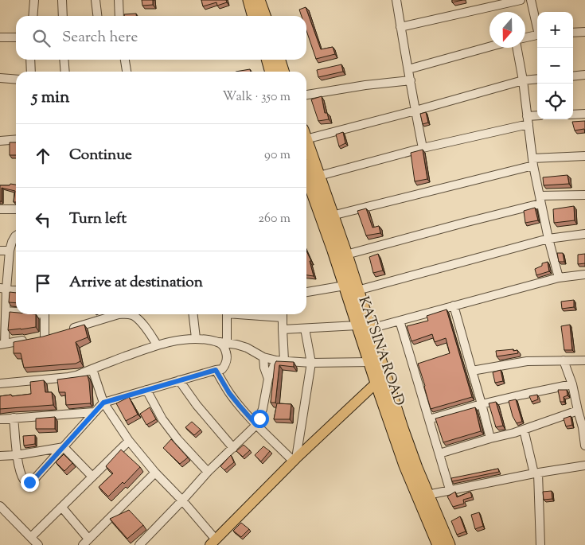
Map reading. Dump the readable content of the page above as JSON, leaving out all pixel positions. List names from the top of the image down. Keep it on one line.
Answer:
{"streets":{"highway":["KATSINA ROAD"]},"north":"bottom","page":{"map_buttons":["+","−"],"search":"Search here","heading":["5 min","Walk · 350 m"],"list":[["Continue","90 m"],["Turn left","260 m"],"Arrive at destination"]}}
